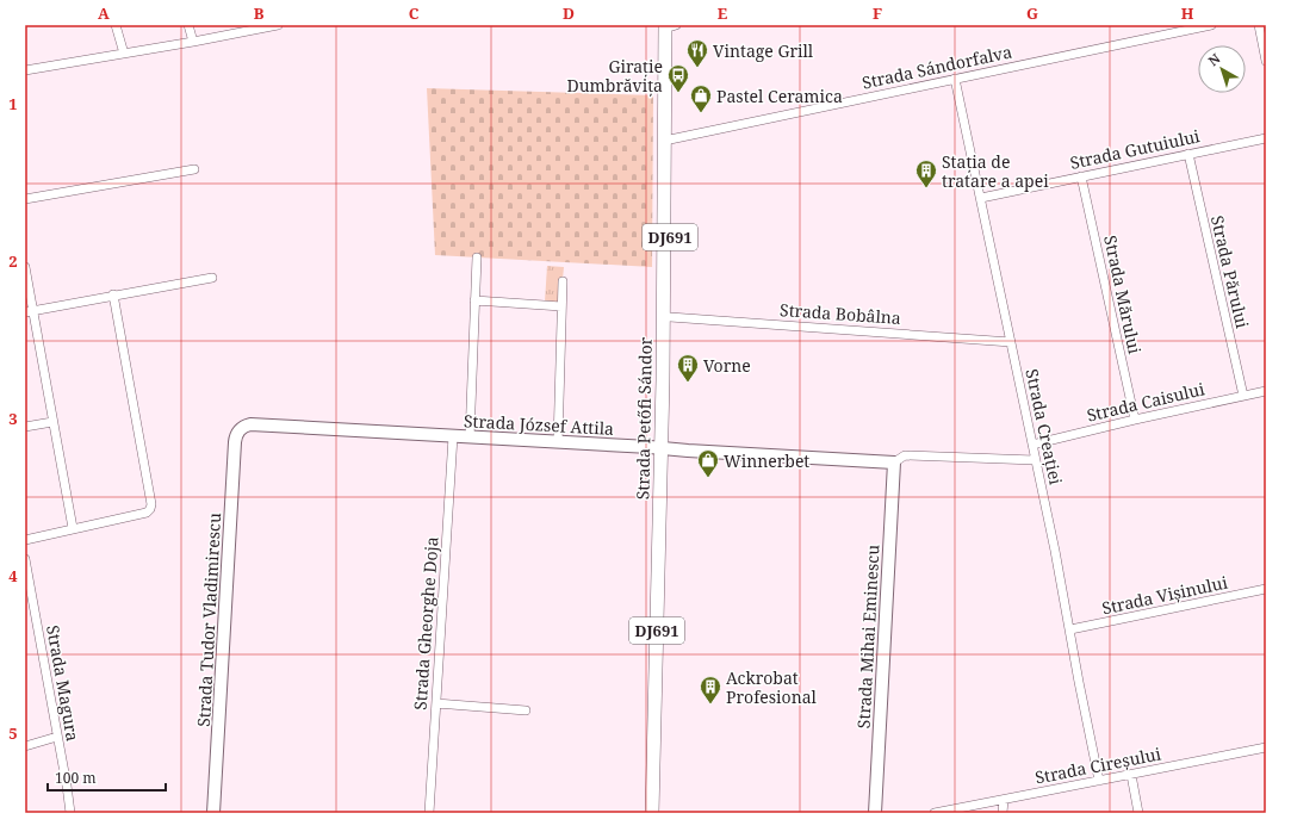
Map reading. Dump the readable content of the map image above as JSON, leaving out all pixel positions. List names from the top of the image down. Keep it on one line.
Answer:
{"streets":{"main road":["DJ691","Strada Petőfi Sándor"],"street":["Strada Sándorfalva","Strada Gutuiului","Strada Părului","Strada Mărului","Strada Bobâlna","Strada Caisului","Strada József Attila","Strada Creației","Strada Vișinului","Strada Tudor Vladimirescu","Strada Gheorghe Doja","Strada Mihai Eminescu","Strada Magura","Strada Cireșului"]},"crossings":[["Strada Sándorfalva","Strada Petőfi Sándor"],["Strada Sándorfalva","Strada Creației"],["Strada Gutuiului","Strada Părului"],["Strada Gutuiului","Strada Mărului"],["Strada Gutuiului","Strada Creației"],["Strada Părului","Strada Caisului"],["Strada Mărului","Strada Caisului"],["Strada Bobâlna","Strada Petőfi Sándor"],["Strada Bobâlna","Strada Creației"],["Strada Caisului","Strada Creației"],["Strada Petőfi Sándor","Strada József Attila"],["Strada József Attila","Strada Creației"],["Strada József Attila","Strada Tudor Vladimirescu"],["Strada József Attila","Strada Gheorghe Doja"],["Strada József Attila","Strada Mihai Eminescu"],["Strada Creației","Strada Vișinului"],["Strada Creației","Strada Cireșului"]],"places":{"restaurant":["Vintage Grill"],"bus stop":["Girație Dumbrăvița"],"shop":["Pastel Ceramica","Winnerbet"],"building":["Stația de tratare a apei","Vorne","Ackrobat Profesional"]},"scale_bar":"100 m","north":"top left","grid":{"columns":["A","B","C","D","E","F","G","H"],"rows":["1","2","3","4","5"]}}
